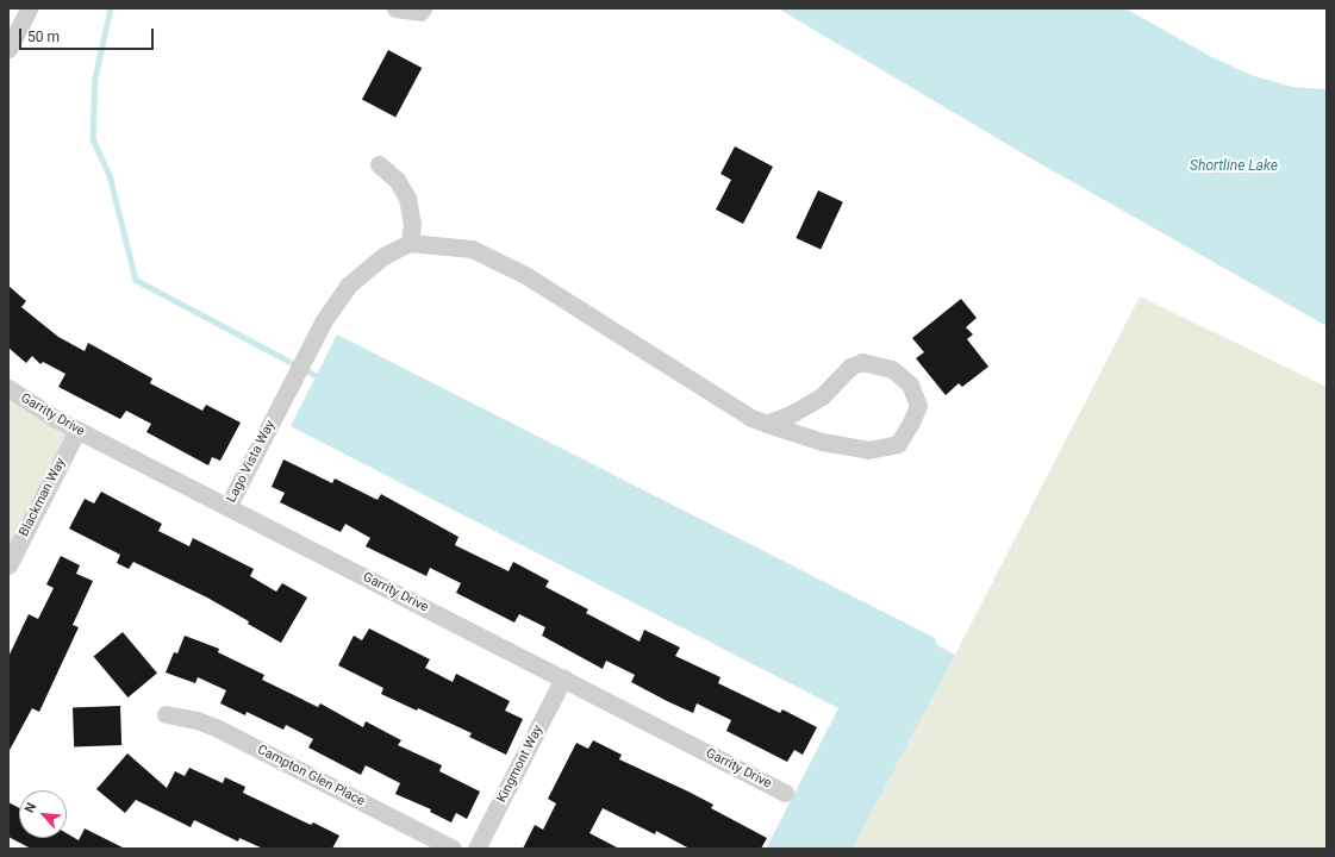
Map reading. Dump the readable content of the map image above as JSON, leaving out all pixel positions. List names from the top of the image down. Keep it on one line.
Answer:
{"streets":{"street":["Garrity Drive","Lago Vista Way","Blackman Way","Kingmont Way","Campton Glen Place"]},"crossings":[["Garrity Drive","Lago Vista Way"],["Garrity Drive","Blackman Way"],["Garrity Drive","Kingmont Way"]],"water":["Shortline Lake"],"scale_bar":"50 m","north":"top left"}
